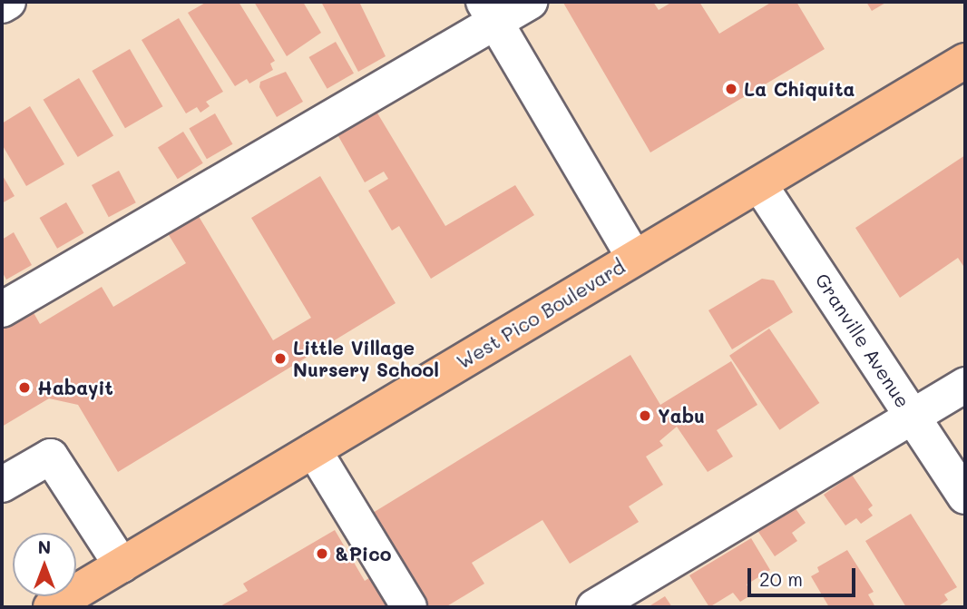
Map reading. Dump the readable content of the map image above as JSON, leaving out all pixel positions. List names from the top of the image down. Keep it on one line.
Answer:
{"streets":{"main road":["West Pico Boulevard"],"street":["Granville Avenue"]},"crossings":[["West Pico Boulevard","Granville Avenue"]],"places":["La Chiquita","Little Village Nursery School","Habayit","Yabu","&Pico"],"scale_bar":"20 m","north":"top"}
